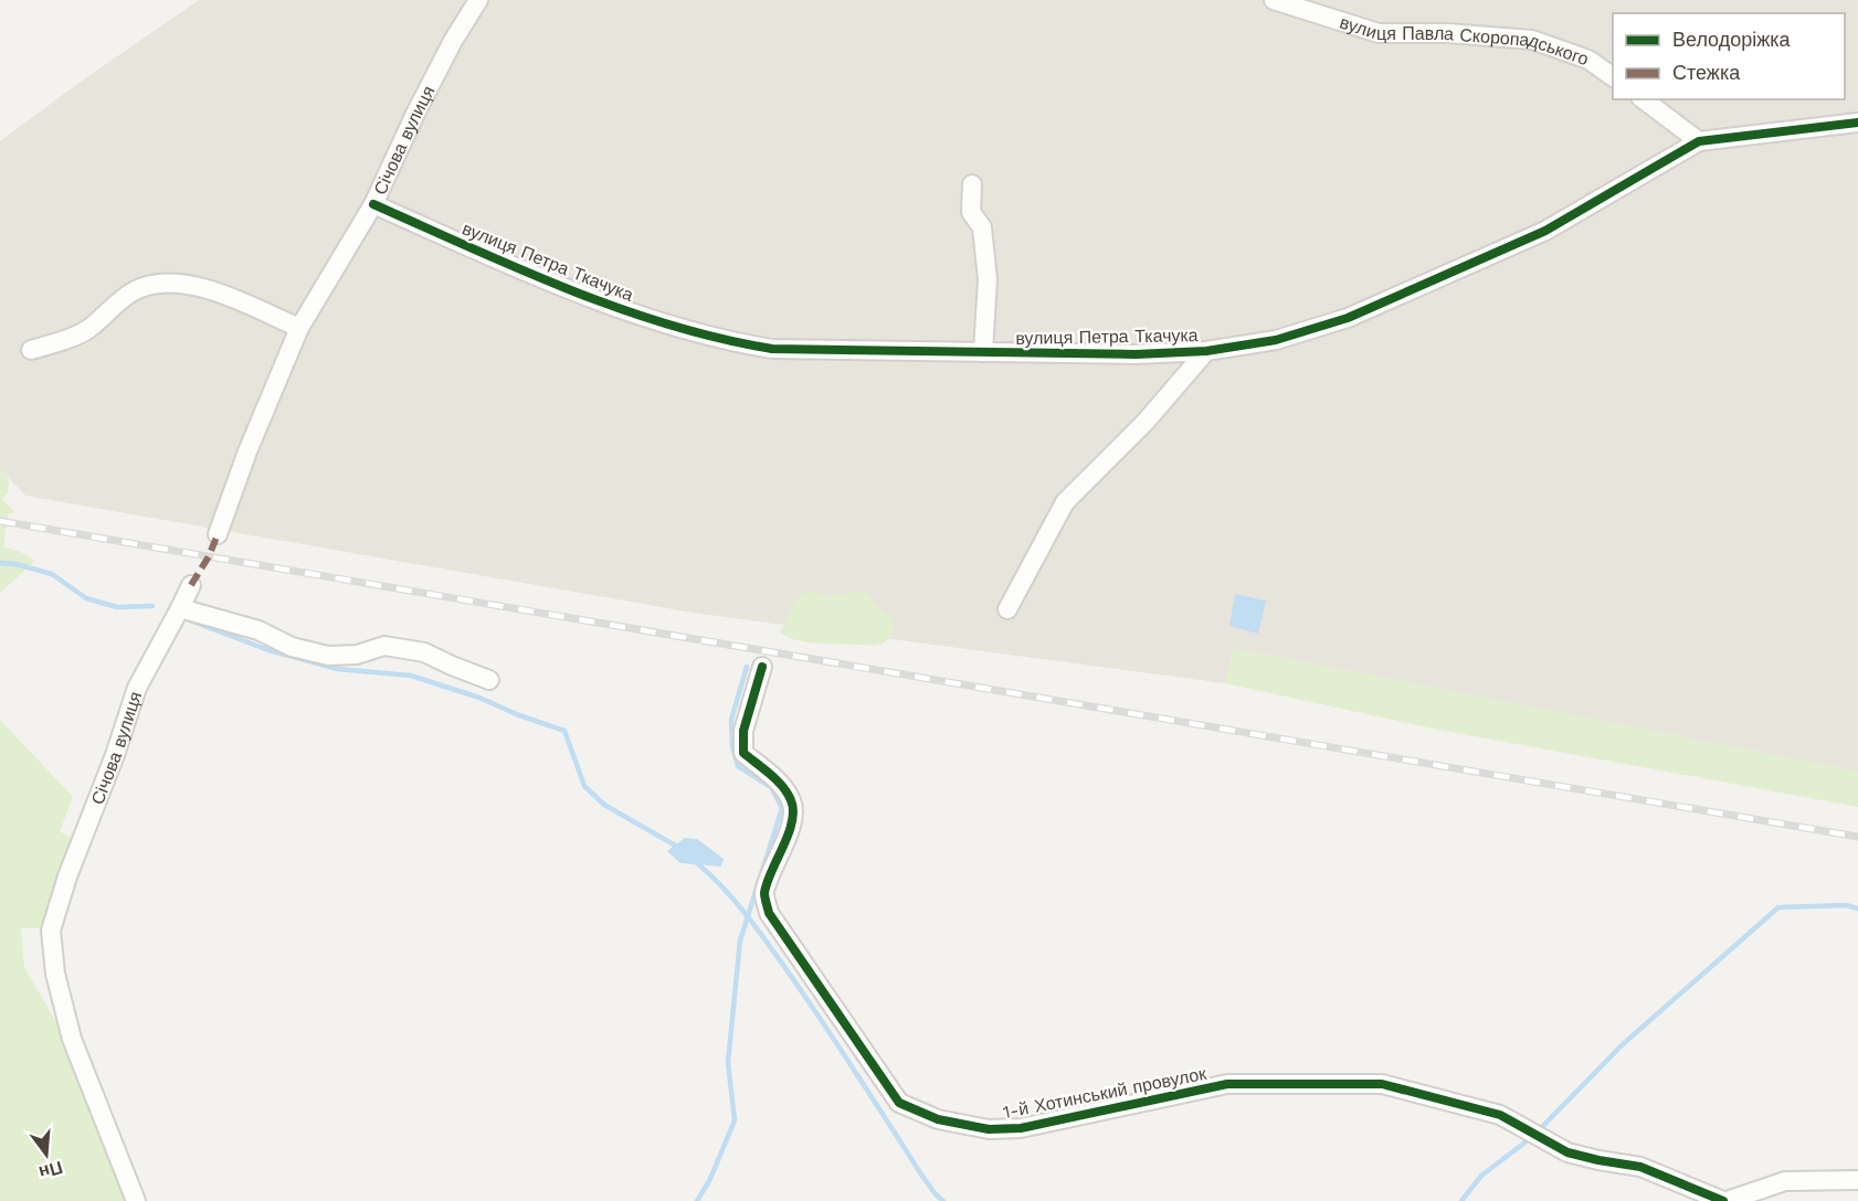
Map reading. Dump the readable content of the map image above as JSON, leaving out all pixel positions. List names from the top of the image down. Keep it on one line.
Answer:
{"streets":{"street":["вулиця Павла Скоропадського","Січова вулиця","вулиця Петра Ткачука","1-й Хотинський провулок"]},"crossings":[["Січова вулиця","вулиця Петра Ткачука"]],"legend":["Велодоріжка","Стежка"],"north":"bottom"}
